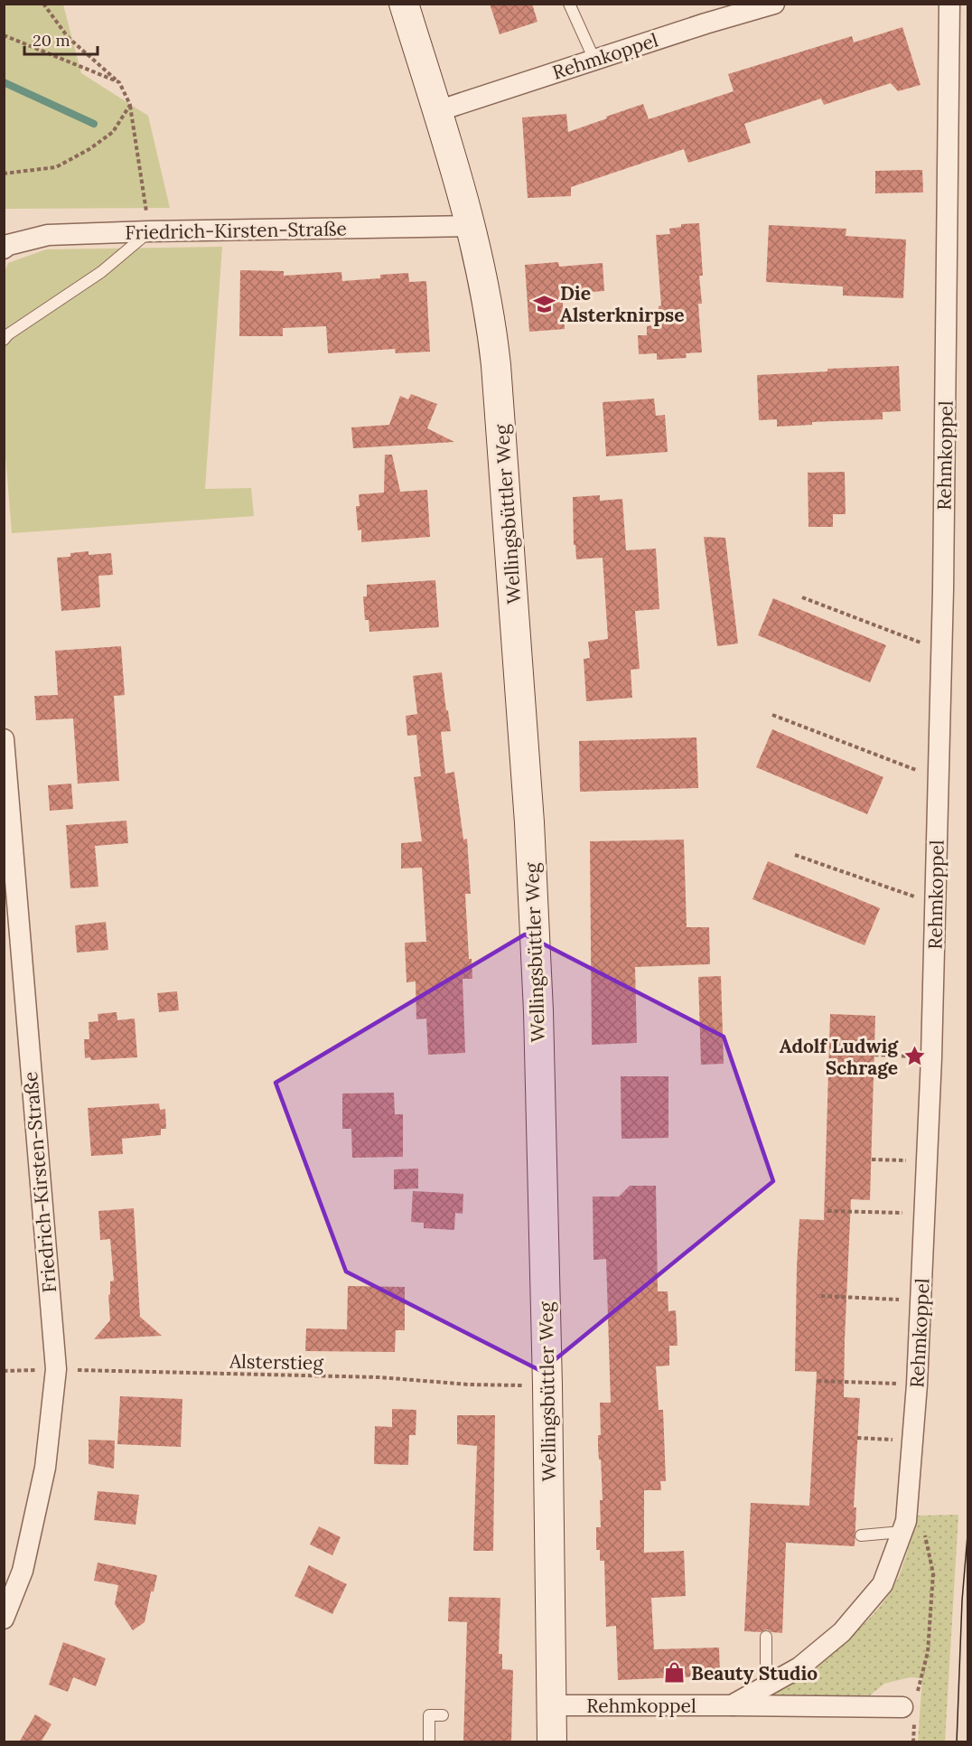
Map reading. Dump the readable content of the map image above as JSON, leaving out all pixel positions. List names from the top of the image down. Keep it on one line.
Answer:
{"streets":{"main road":["Wellingsbüttler Weg"],"street":["Rehmkoppel","Friedrich-Kirsten-Straße"],"path":["Alsterstieg"]},"crossings":[["Rehmkoppel","Wellingsbüttler Weg"],["Friedrich-Kirsten-Straße","Wellingsbüttler Weg"],["Friedrich-Kirsten-Straße","Alsterstieg"],["Wellingsbüttler Weg","Alsterstieg"]],"places":{"school or university":["Die Alsterknirpse"],"place":["Adolf Ludwig Schrage"],"shop":["Beauty Studio"]},"scale_bar":"20 m"}
